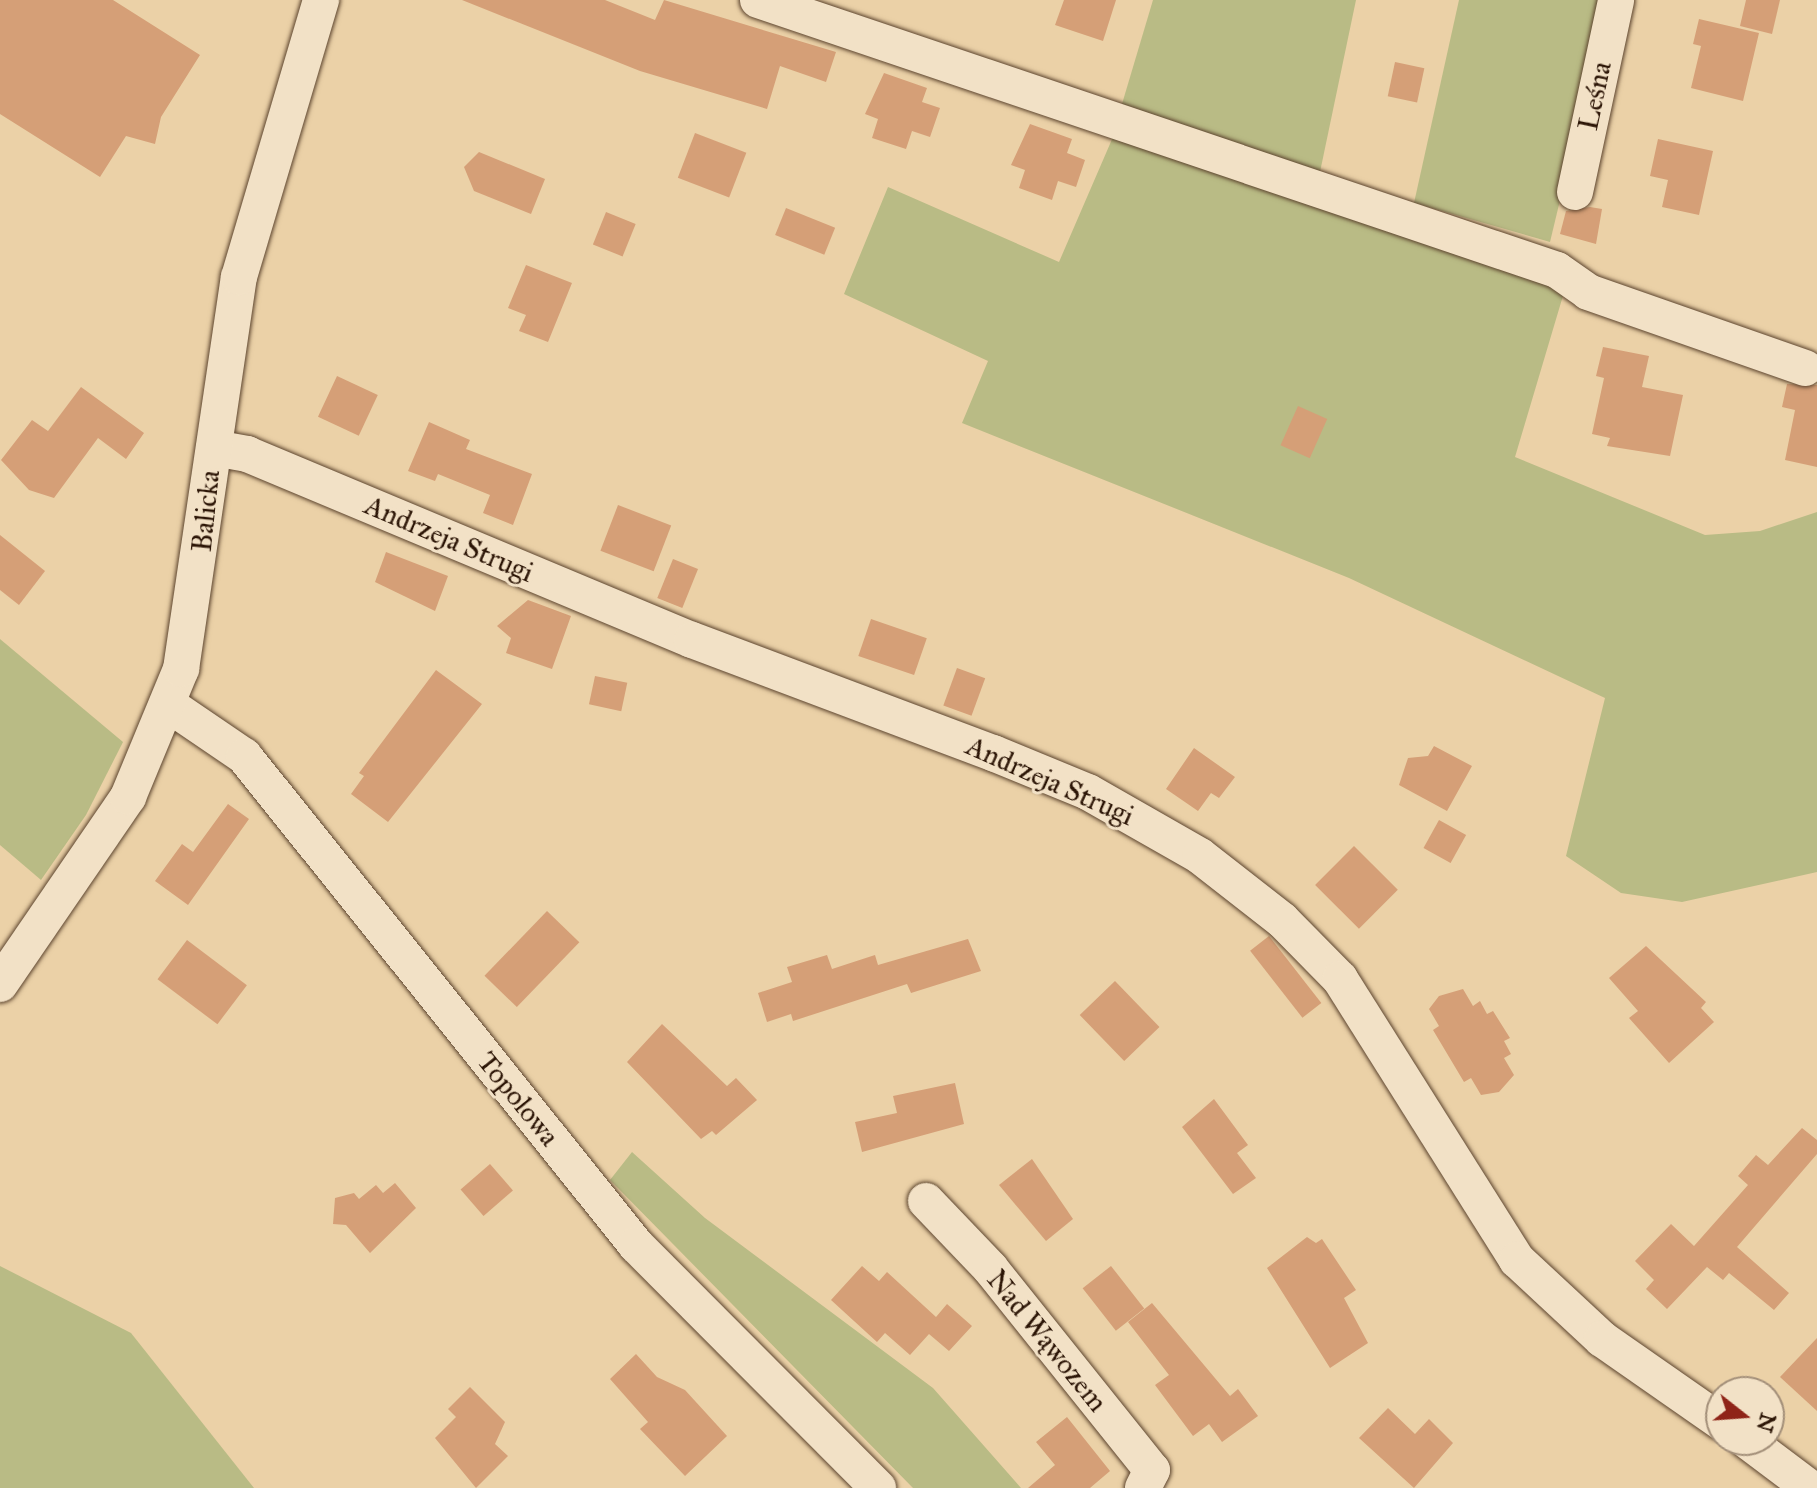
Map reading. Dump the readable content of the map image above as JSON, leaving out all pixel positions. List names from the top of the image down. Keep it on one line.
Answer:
{"streets":{"street":["Leśna","Balicka","Andrzeja Strugi","Topolowa","Nad Wąwozem"]},"crossings":[["Balicka","Andrzeja Strugi"],["Balicka","Topolowa"]],"north":"right"}
